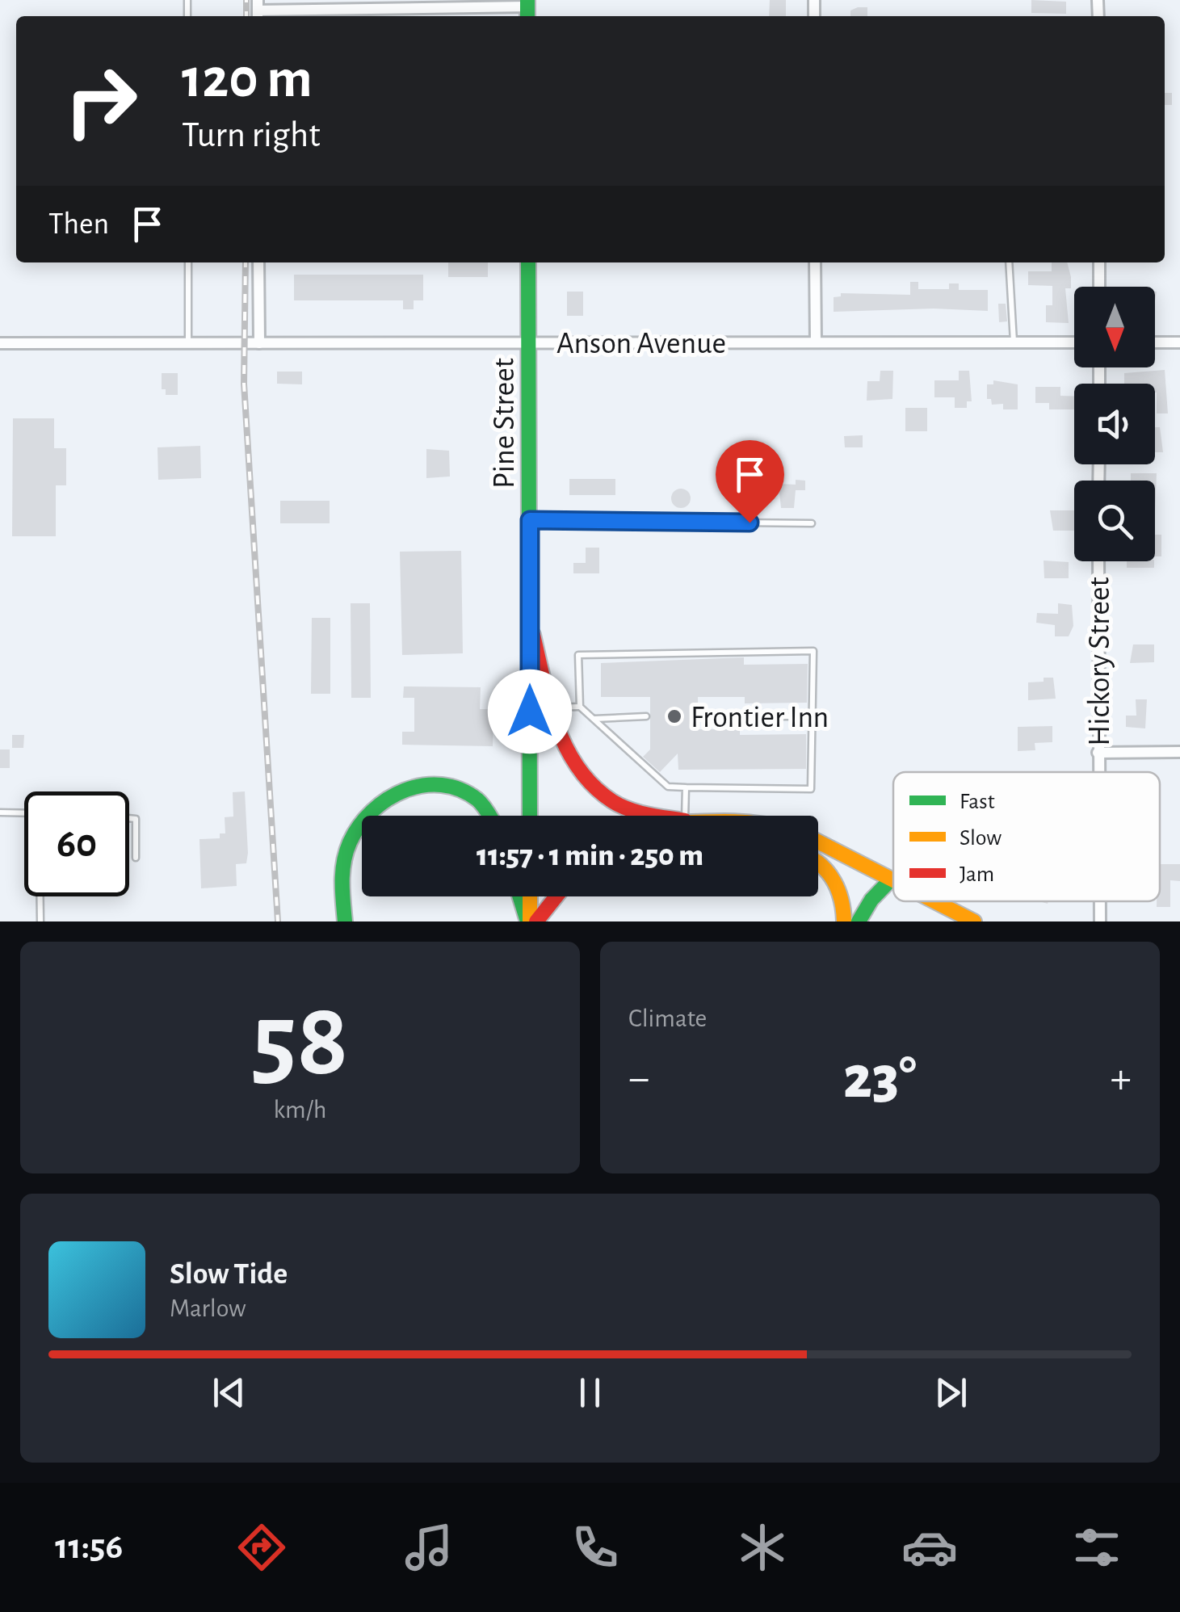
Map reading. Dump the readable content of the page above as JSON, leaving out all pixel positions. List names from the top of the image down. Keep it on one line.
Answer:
{"streets":{"main road":["Pine Street"],"street":["Anson Avenue","Hickory Street"]},"crossings":[["Anson Avenue","Pine Street"]],"places":["Frontier Inn"],"legend":["Fast","Slow","Jam"],"north":"bottom","page":{"turn":["120 m","Turn right"],"then":"Then","limit":"60","trip":"11:57 · 1 min · 250 m","tile":[["58","km/h"],"Climate"],"heat":["−","23°","+"],"song":["Slow Tide","Marlow"],"tabs":"11:56"}}
